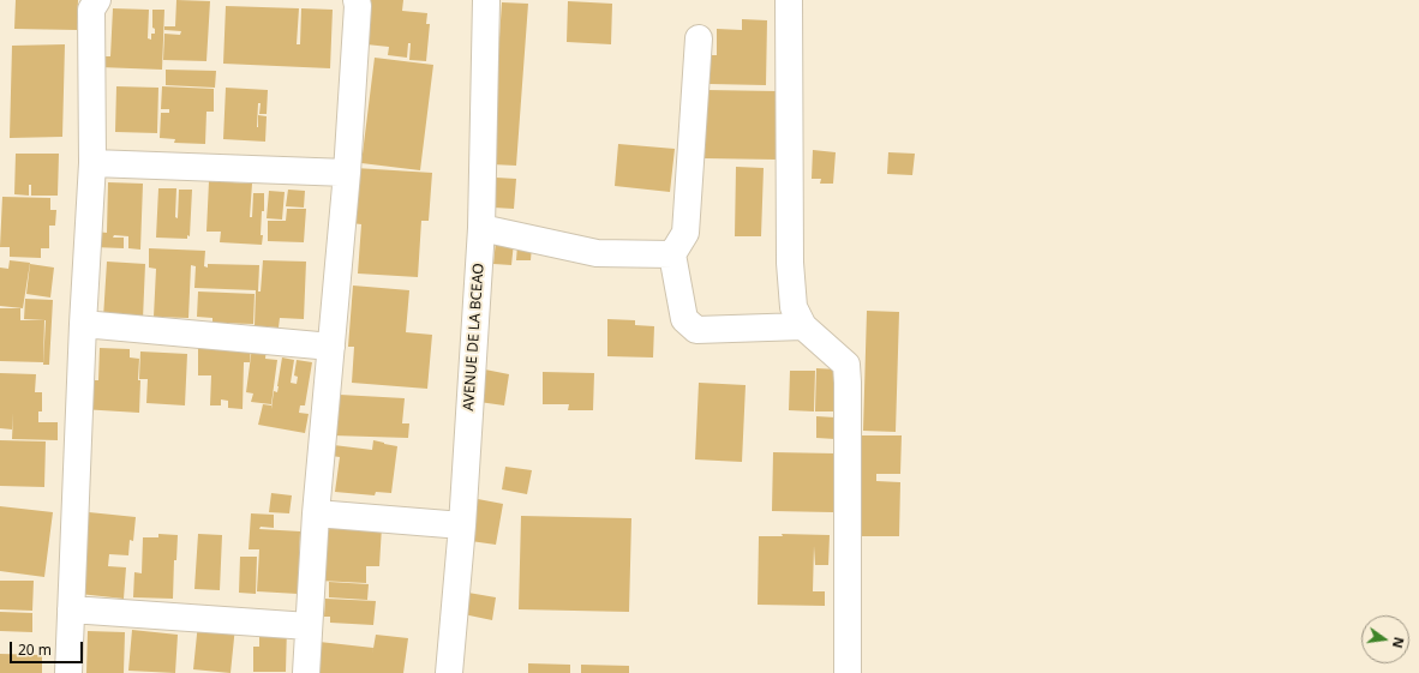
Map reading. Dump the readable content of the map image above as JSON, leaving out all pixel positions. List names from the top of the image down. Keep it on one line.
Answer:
{"streets":{"street":["AVENUE DE LA BCEAO"]},"scale_bar":"20 m","north":"right"}
